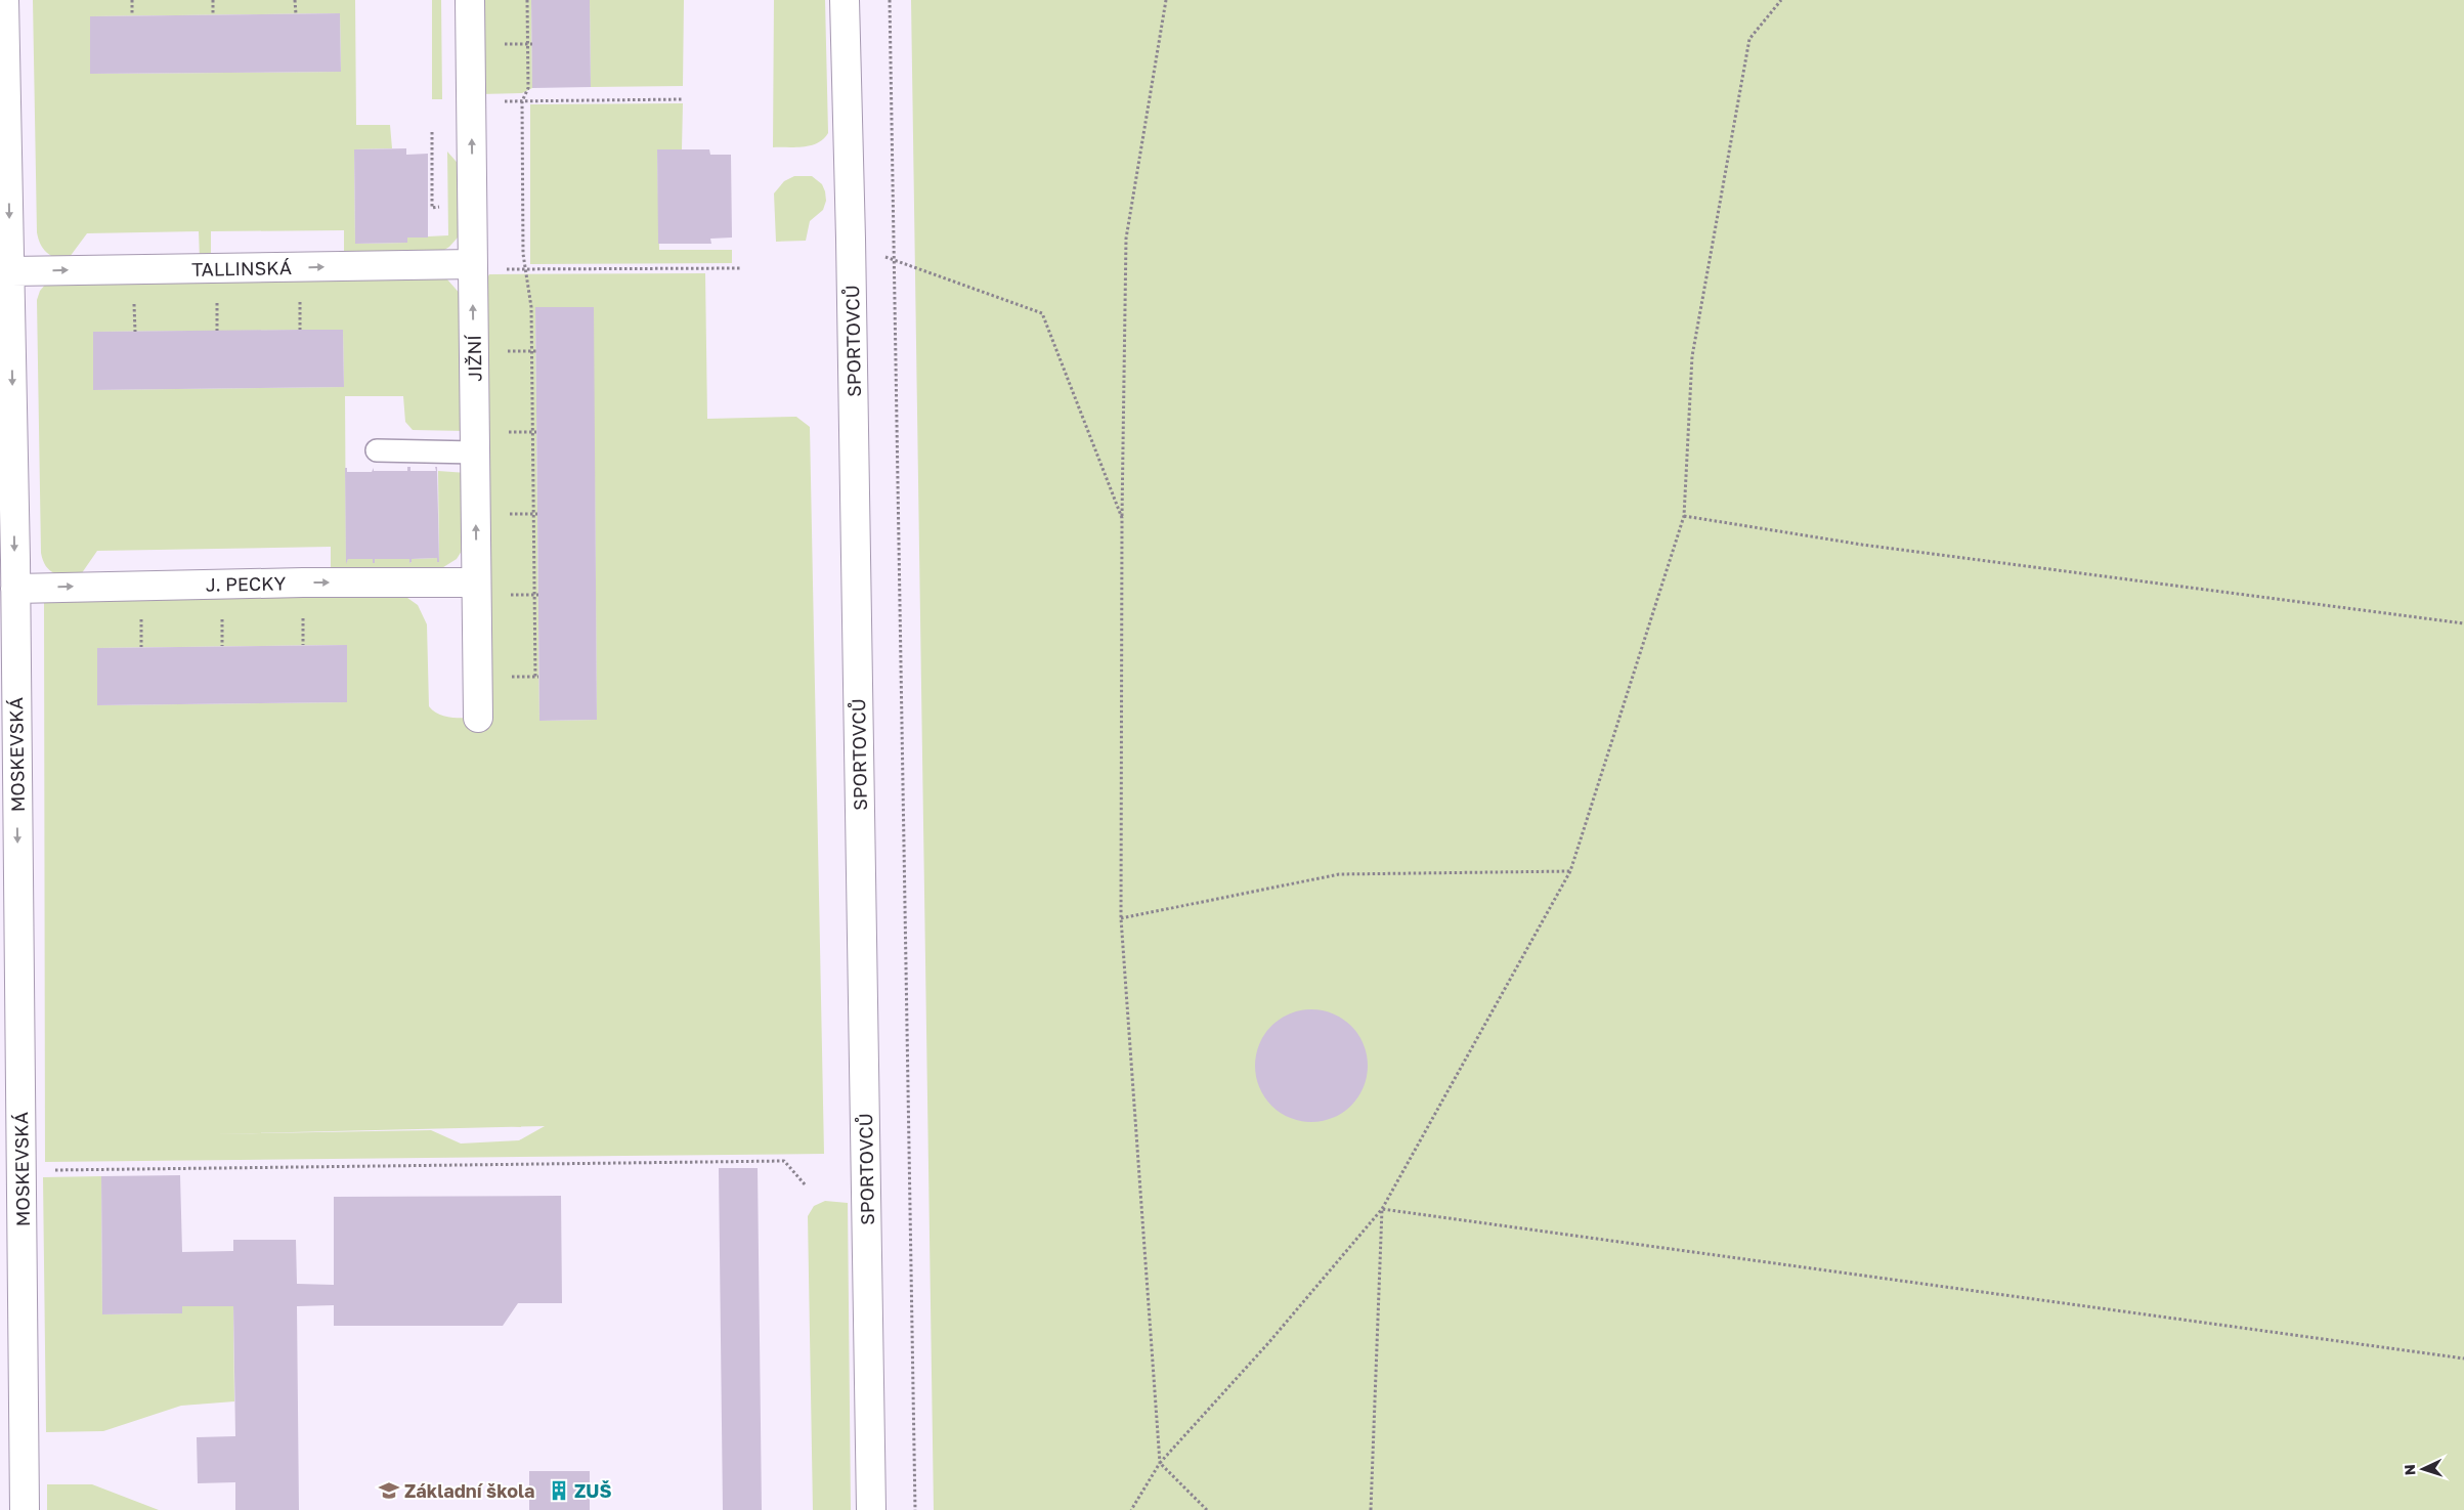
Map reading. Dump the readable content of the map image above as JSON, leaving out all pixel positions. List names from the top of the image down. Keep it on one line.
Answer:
{"streets":{"street":["TALLINSKÁ","SPORTOVCŮ","JIŽNÍ","J. PECKY","MOSKEVSKÁ"]},"crossings":[["TALLINSKÁ","JIŽNÍ"],["TALLINSKÁ","MOSKEVSKÁ"],["JIŽNÍ","J. PECKY"],["J. PECKY","MOSKEVSKÁ"]],"one_way":["TALLINSKÁ","JIŽNÍ","J. PECKY","MOSKEVSKÁ"],"places":{"school or university":["Základní škola"],"building":["ZUŠ"]},"north":"left"}
